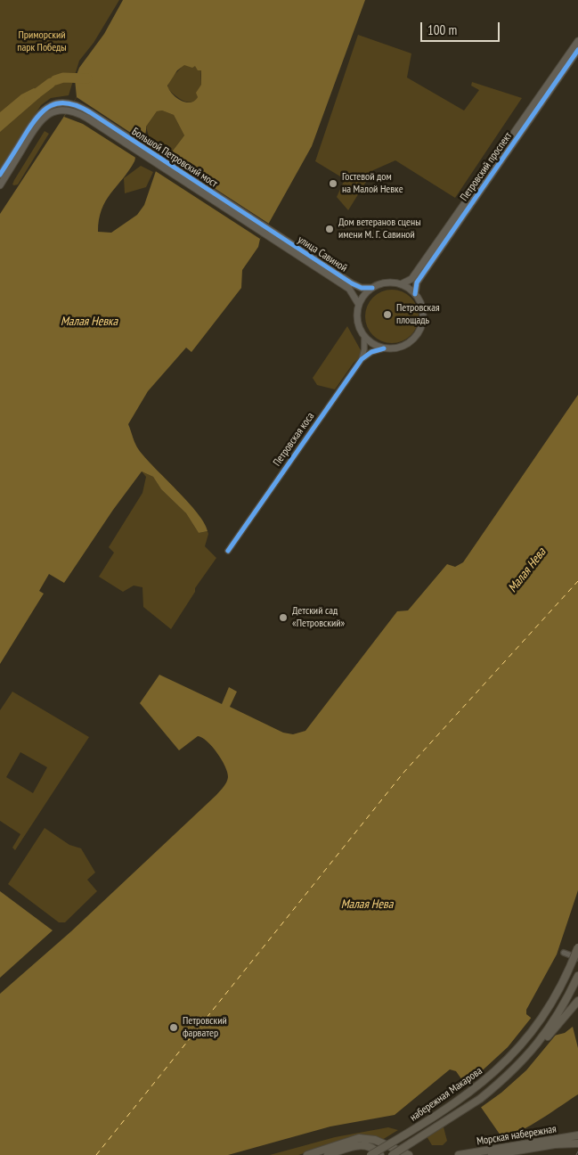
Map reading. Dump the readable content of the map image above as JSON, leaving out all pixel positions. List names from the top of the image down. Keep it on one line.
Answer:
{"streets":{"main road":["набережная Макарова","Морская набережная"],"street":["Большой Петровский мост","Петровский проспект","улица Савиной","Петровская коса"]},"crossings":[["Большой Петровский мост","улица Савиной"],["Петровский проспект","улица Савиной"],["Петровский проспект","Петровская коса"],["улица Савиной","Петровская коса"]],"water":["Малая Невка","Малая Нева"],"parks":["Приморский парк Победы"],"places":["Гостевой дом на Малой Невке","Дом ветеранов сцены имени М. Г. Савиной","Петровская площадь","Детский сад «Петровский»","Петровский фарватер"],"scale_bar":"100 m"}
